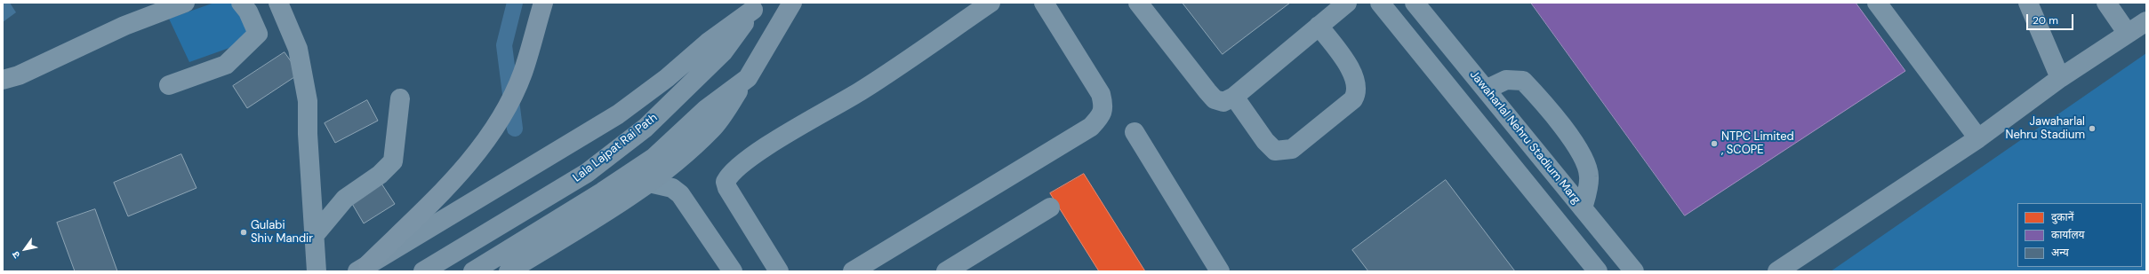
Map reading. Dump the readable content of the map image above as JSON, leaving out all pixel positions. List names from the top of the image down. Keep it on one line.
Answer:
{"streets":{"main road":["Lala Lajpat Rai Path"],"street":["Jawaharlal Nehru Stadium Marg"]},"places":["Jawaharlal Nehru Stadium","NTPC Limited , SCOPE","Gulabi Shiv Mandir"],"legend":["दुकानें","कार्यालय","अन्य"],"scale_bar":"20 m","north":"bottom left"}
